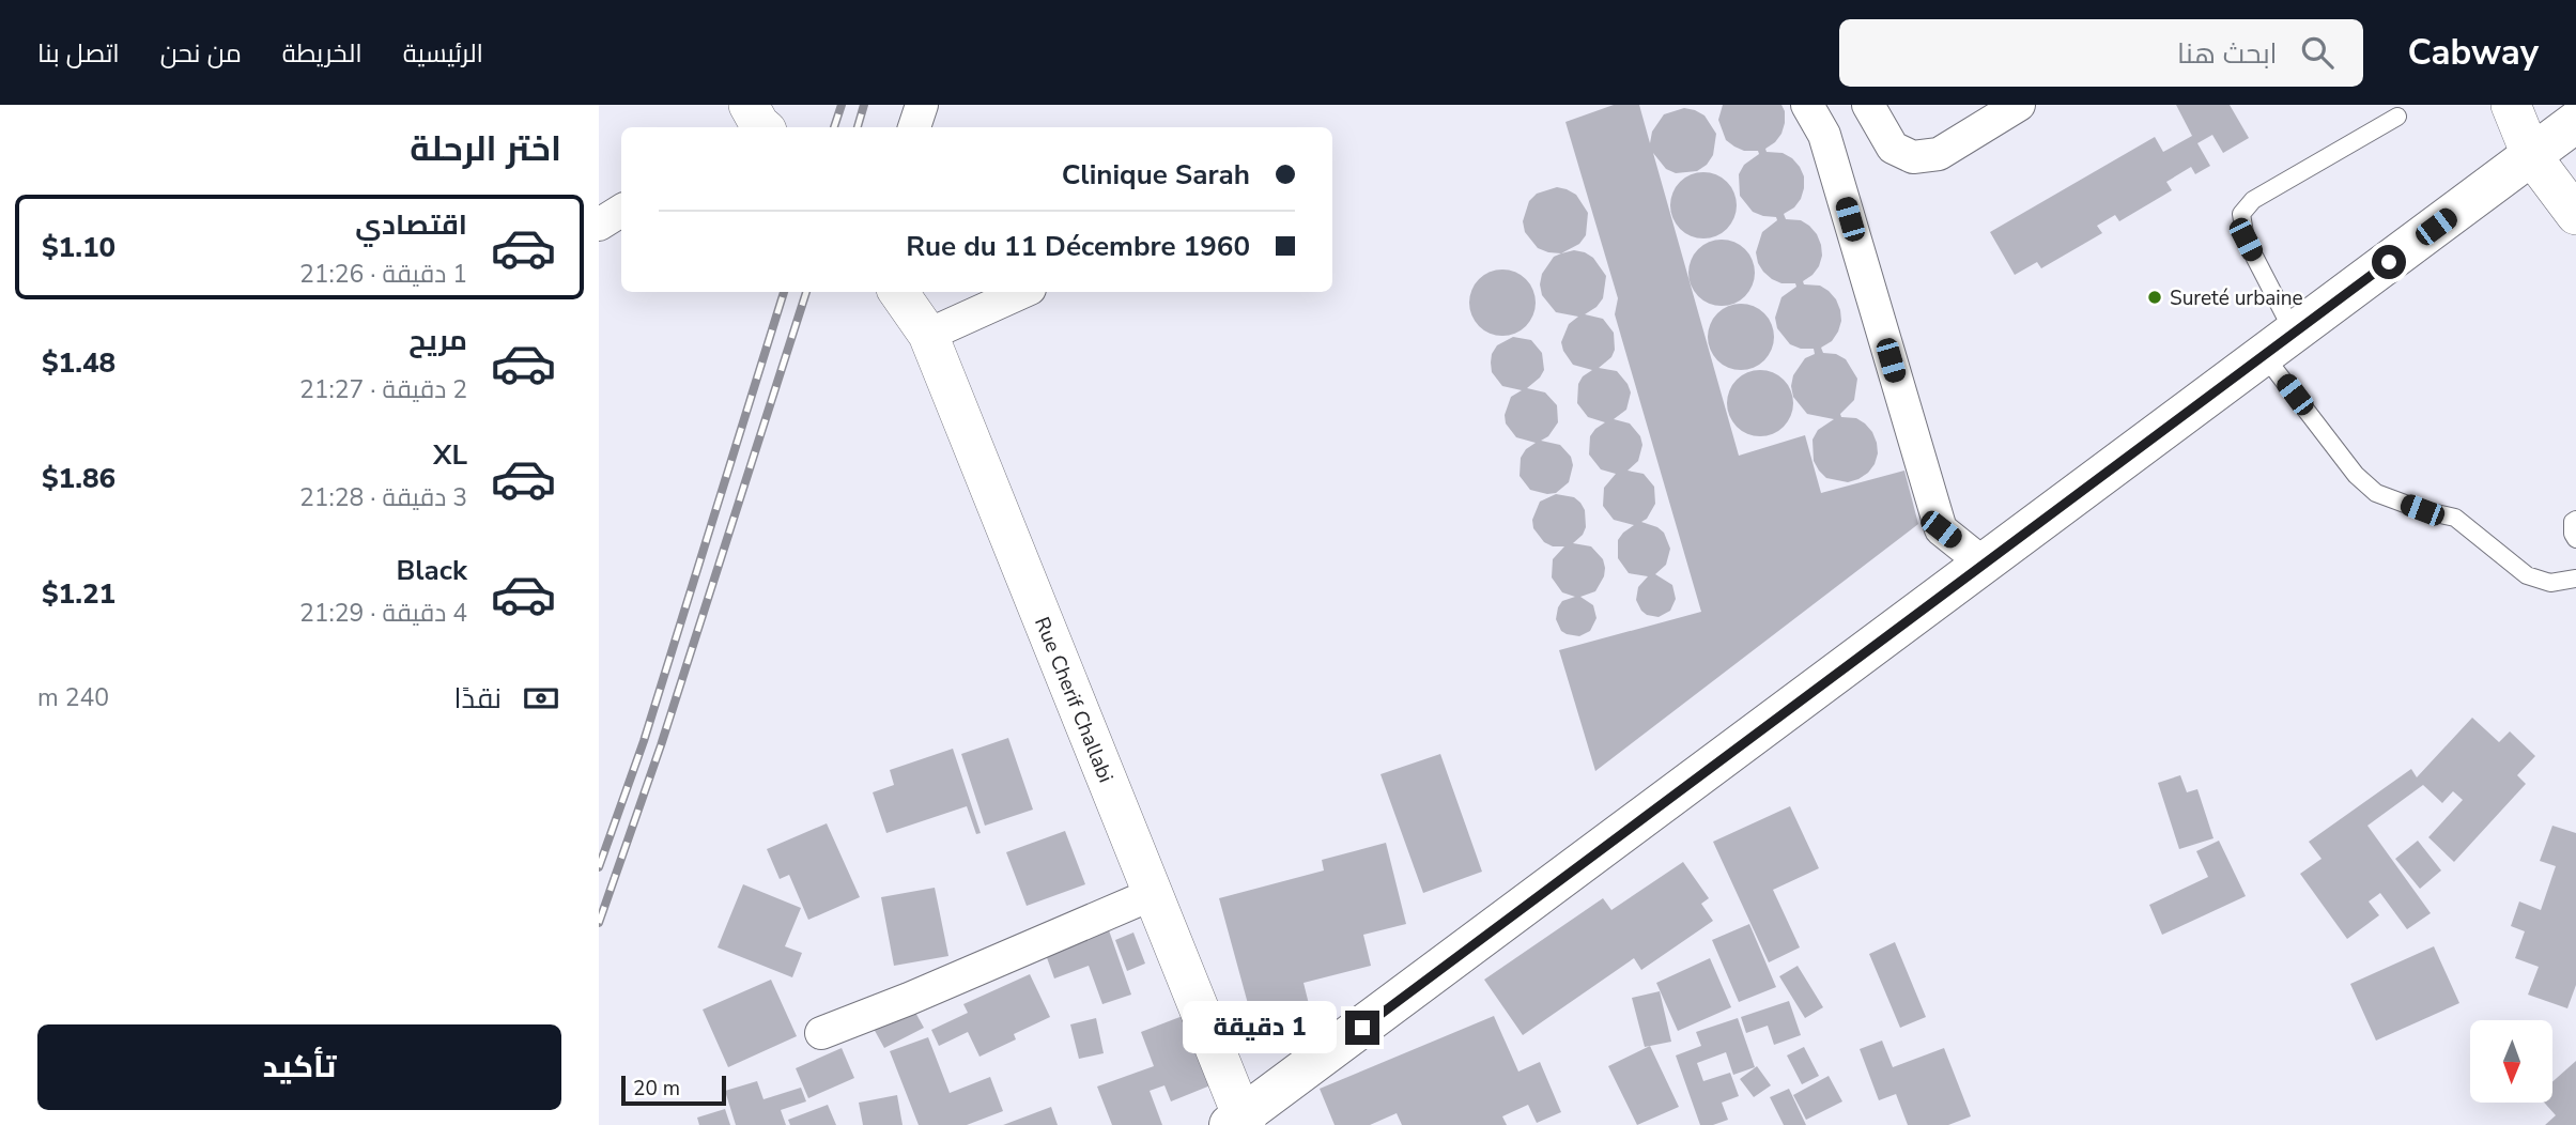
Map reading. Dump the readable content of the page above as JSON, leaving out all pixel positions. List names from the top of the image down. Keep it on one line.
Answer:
{"streets":{"street":["Rue Cherif Challabi"]},"places":["Sureté urbaine"],"scale_bar":"20 m","north":"bottom","page":{"header":"Cabway","search":"ابحث هنا","nav":["الرئيسية","الخريطة","من نحن","اتصل بنا"],"heading":"اختر الرحلة","banner":["Clinique Sarah","Rue du 11 Décembre 1960"],"list":[{"name":"اقتصادي","note":"1 دقيقة · 21:26","value":"$1.10"},{"name":"مريح","note":"2 دقيقة · 21:27","value":"$1.48"},{"name":"XL","note":"3 دقيقة · 21:28","value":"$1.86"},{"name":"Black","note":"4 دقيقة · 21:29","value":"$1.21"}],"pay":["نقدًا","240 m"],"bubble":"1 دقيقة","buttons":"تأكيد","scale":"20 m"}}
